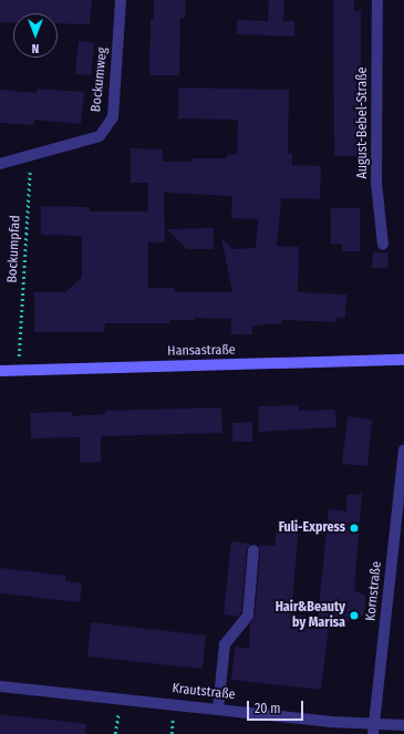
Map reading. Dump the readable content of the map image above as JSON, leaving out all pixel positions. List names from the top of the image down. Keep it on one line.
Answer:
{"streets":{"main road":["Hansastraße"],"street":["Bockumweg","August-Bebel-Straße","Kornstraße","Krautstraße"],"path":["Bockumpfad"]},"crossings":[["Bockumweg","Bockumpfad"],["Bockumpfad","Hansastraße"],["Kornstraße","Krautstraße"]],"places":["Fuli-Express","Hair&Beauty by Marisa"],"scale_bar":"20 m","north":"bottom"}
